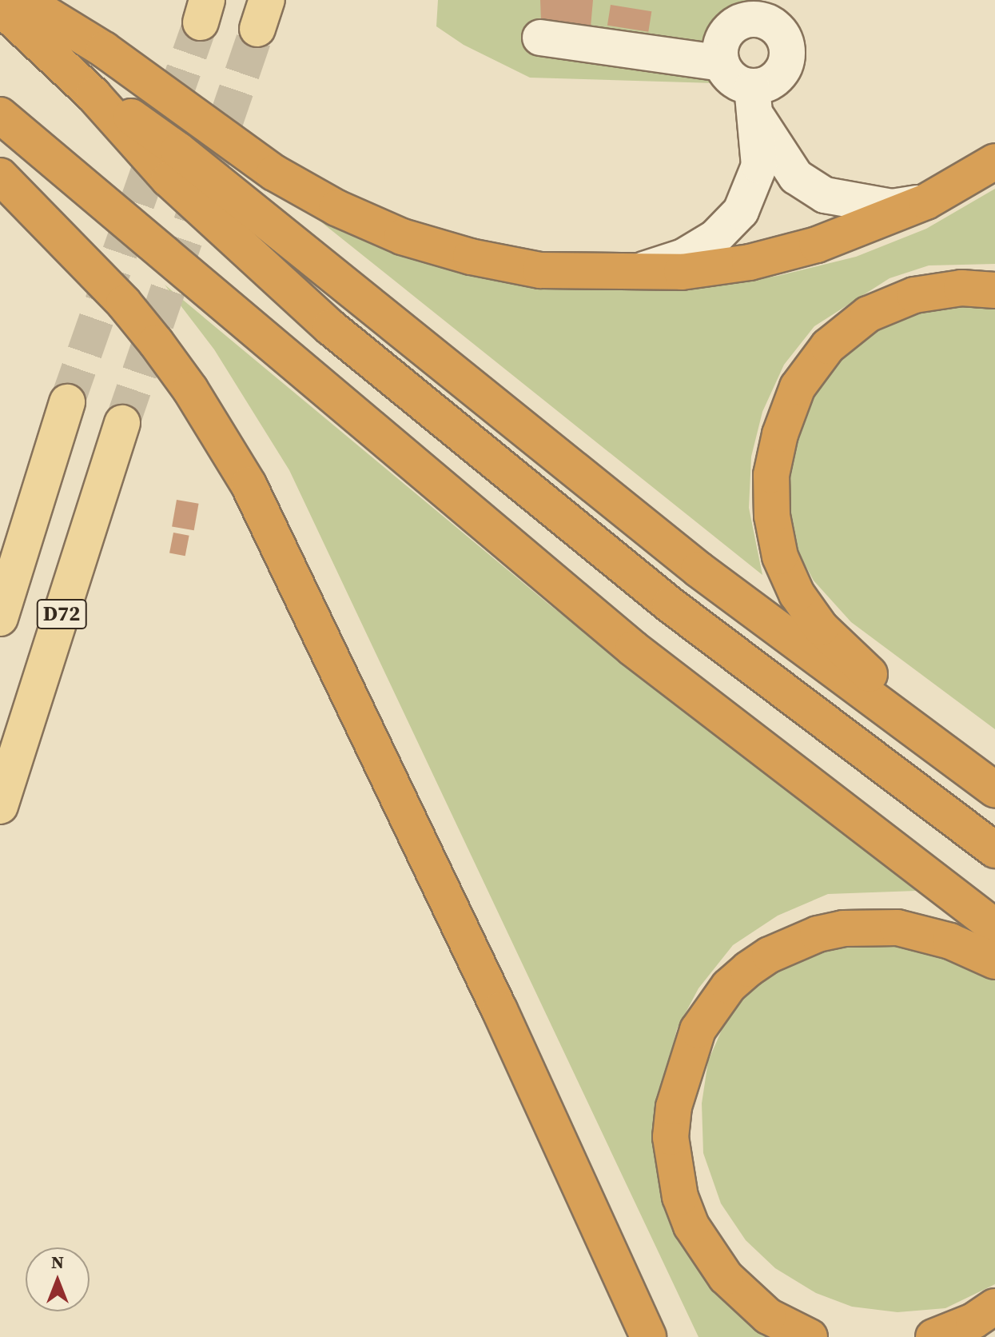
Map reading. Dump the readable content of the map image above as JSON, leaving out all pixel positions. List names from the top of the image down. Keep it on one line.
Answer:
{"streets":{"main road":["D72"]},"north":"top"}
